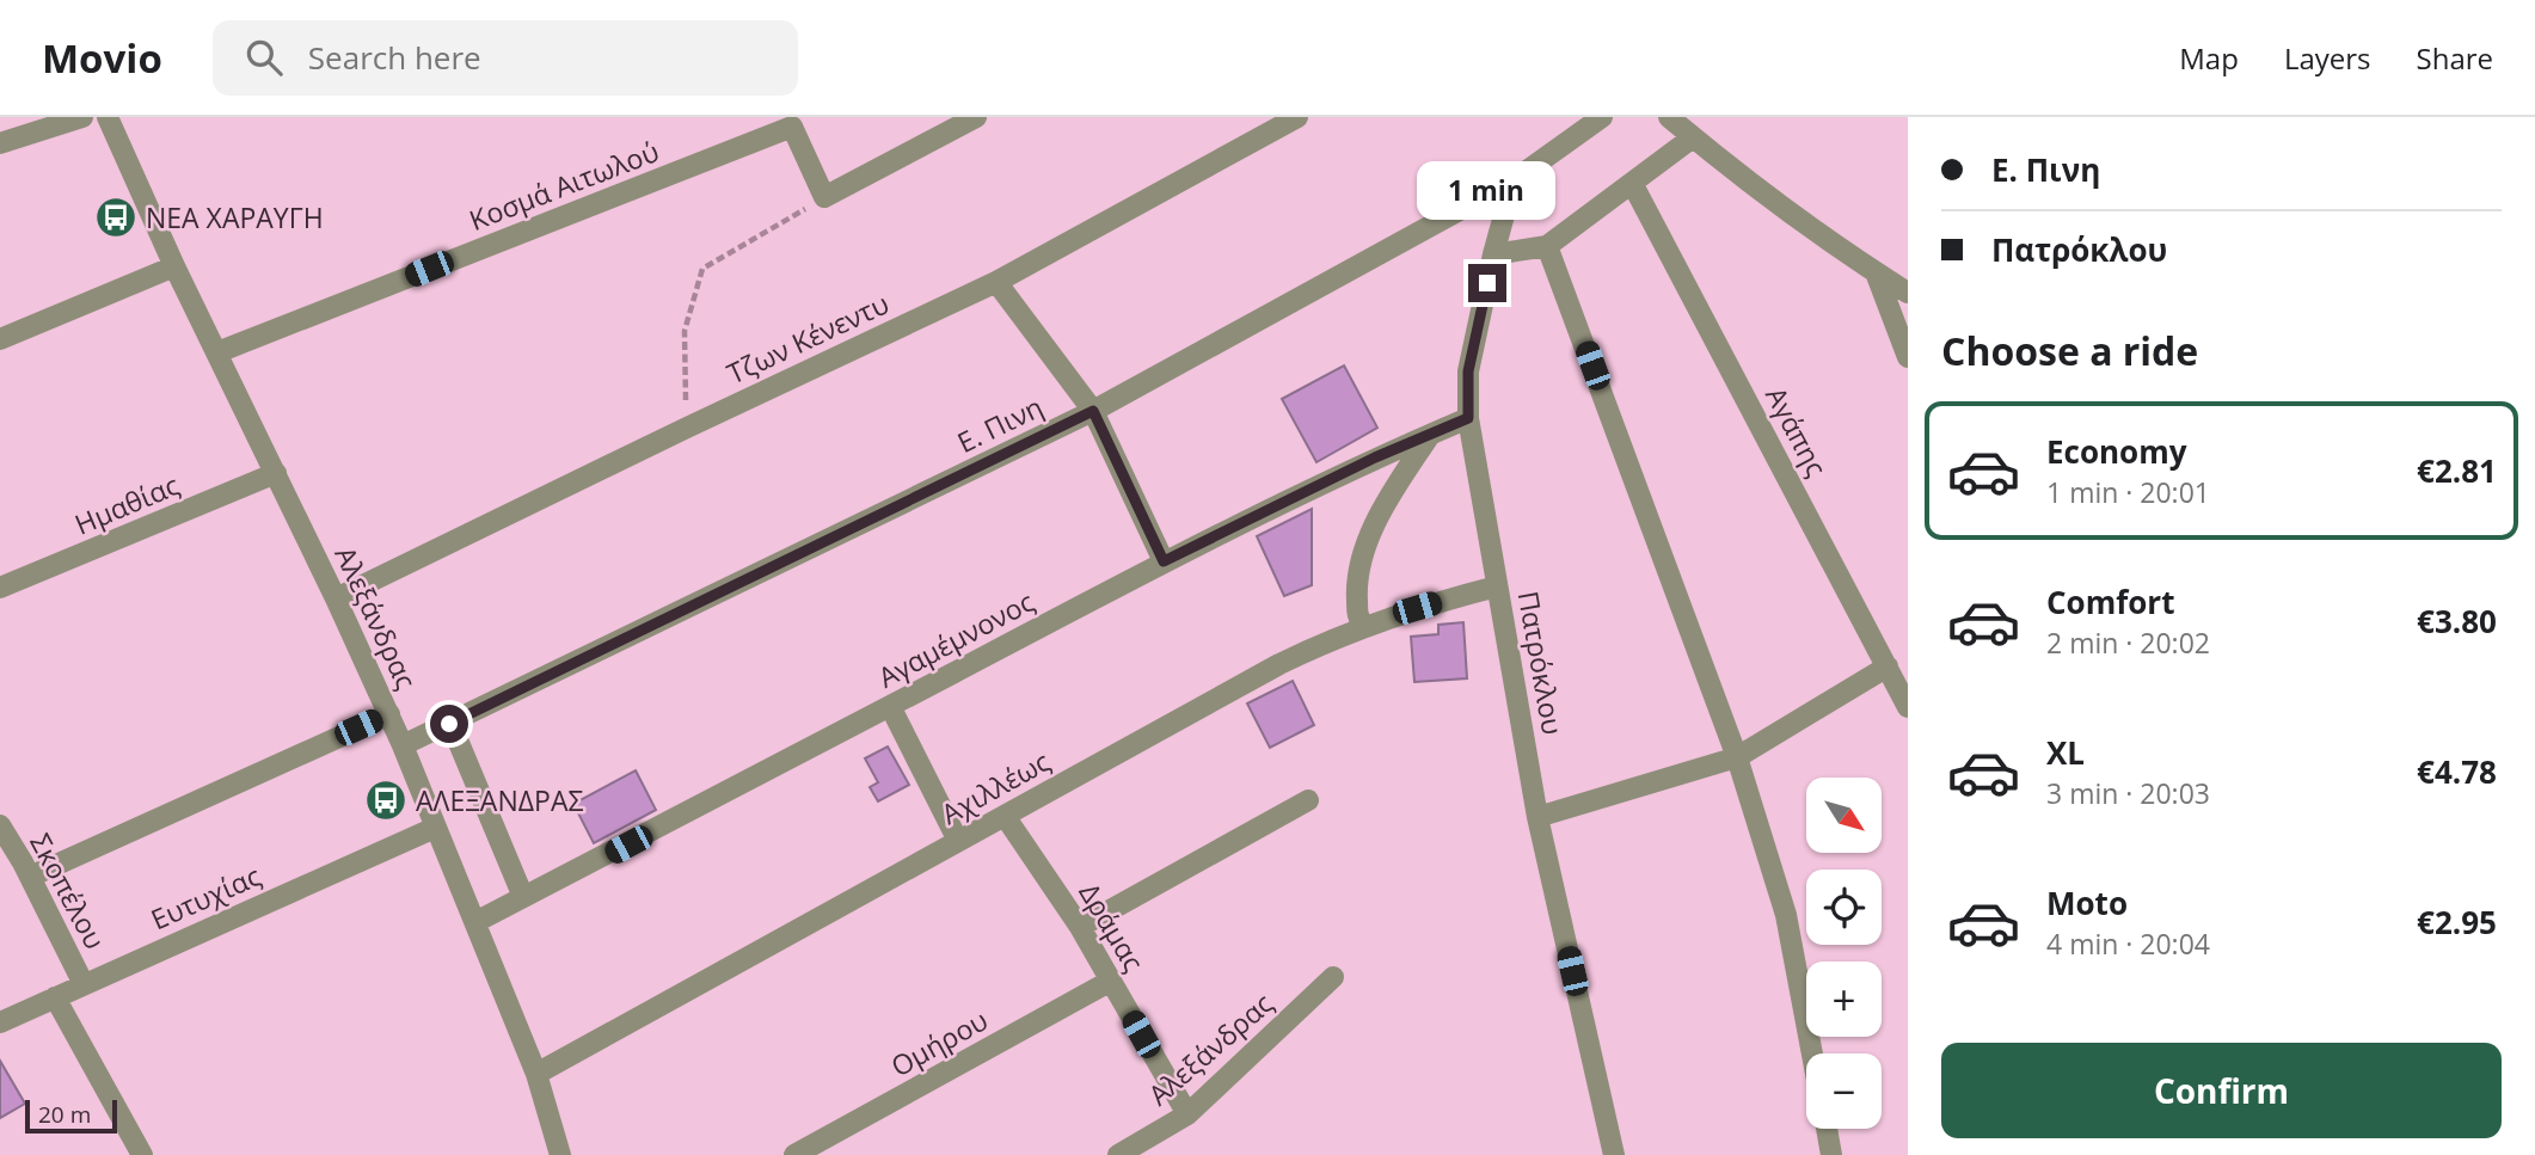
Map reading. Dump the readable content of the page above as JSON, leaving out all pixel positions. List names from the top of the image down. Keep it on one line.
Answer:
{"streets":{"street":["Κοσμά Αιτωλού","Τζων Κένεντυ","Ε. Πινη","Αγάπης","Ημαθίας","Αλεξάνδρας","Αγαμέμνονος","Πατρόκλου","Αχιλλέως","Σκοπέλου","Ευτυχίας","Δράμας","Ομήρου"]},"crossings":[["Κοσμά Αιτωλού","Αλεξάνδρας"],["Τζων Κένεντυ","Αλεξάνδρας"],["Ε. Πινη","Αλεξάνδρας"],["Ε. Πινη","Πατρόκλου"],["Ημαθίας","Αλεξάνδρας"],["Αλεξάνδρας","Αγαμέμνονος"],["Αλεξάνδρας","Αχιλλέως"],["Αλεξάνδρας","Ευτυχίας"],["Αλεξάνδρας","Δράμας"],["Αγαμέμνονος","Πατρόκλου"],["Πατρόκλου","Αχιλλέως"],["Αχιλλέως","Δράμας"],["Σκοπέλου","Ευτυχίας"],["Δράμας","Ομήρου"]],"places":{"bus stop":["ΝΕΑ ΧΑΡΑΥΓΗ","ΑΛΕΞΑΝΔΡΑΣ"]},"scale_bar":"20 m","north":"bottom right","page":{"header":"Movio","search":"Search here","nav":["Map","Layers","Share"],"banner":["Ε. Πινη","Πατρόκλου"],"bubble":"1 min","heading":"Choose a ride","list":[{"name":"Economy","note":"1 min · 20:01","value":"€2.81"},{"name":"Comfort","note":"2 min · 20:02","value":"€3.80"},{"name":"XL","note":"3 min · 20:03","value":"€4.78"},{"name":"Moto","note":"4 min · 20:04","value":"€2.95"}],"map_buttons":["+","−"],"buttons":"Confirm","scale":"20 m"}}
